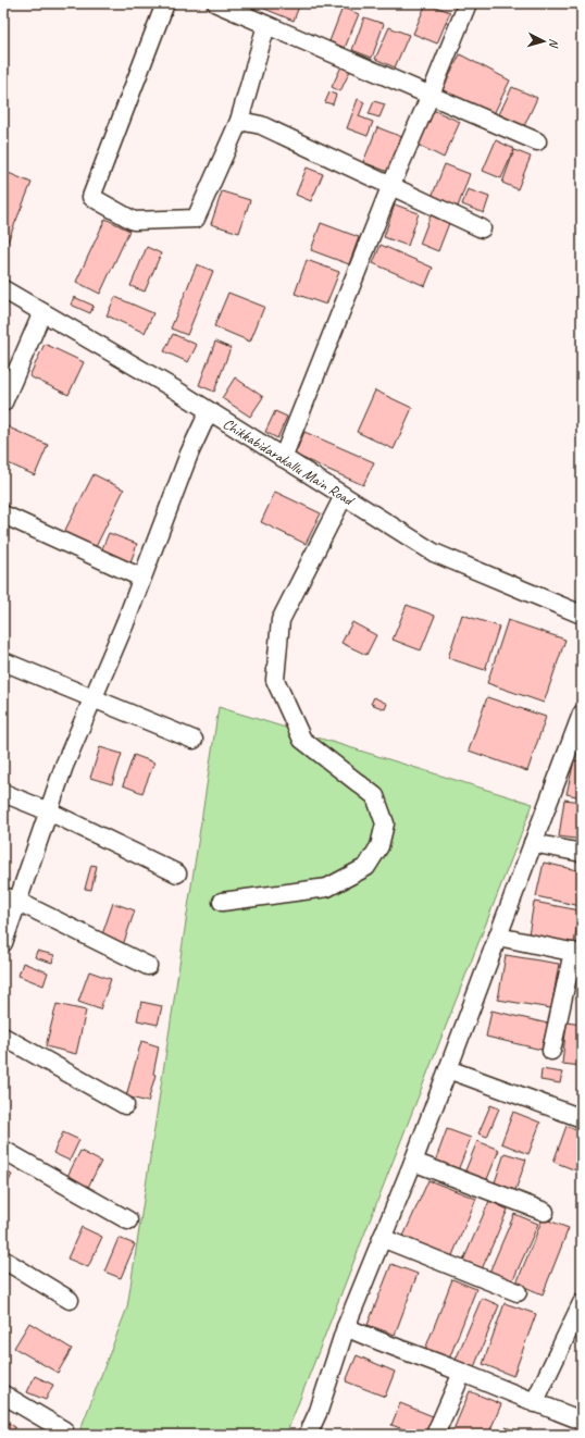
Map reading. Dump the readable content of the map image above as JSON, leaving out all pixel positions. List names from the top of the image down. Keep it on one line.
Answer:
{"streets":{"street":["Chikkabidarakallu Main Road"]},"north":"right"}
